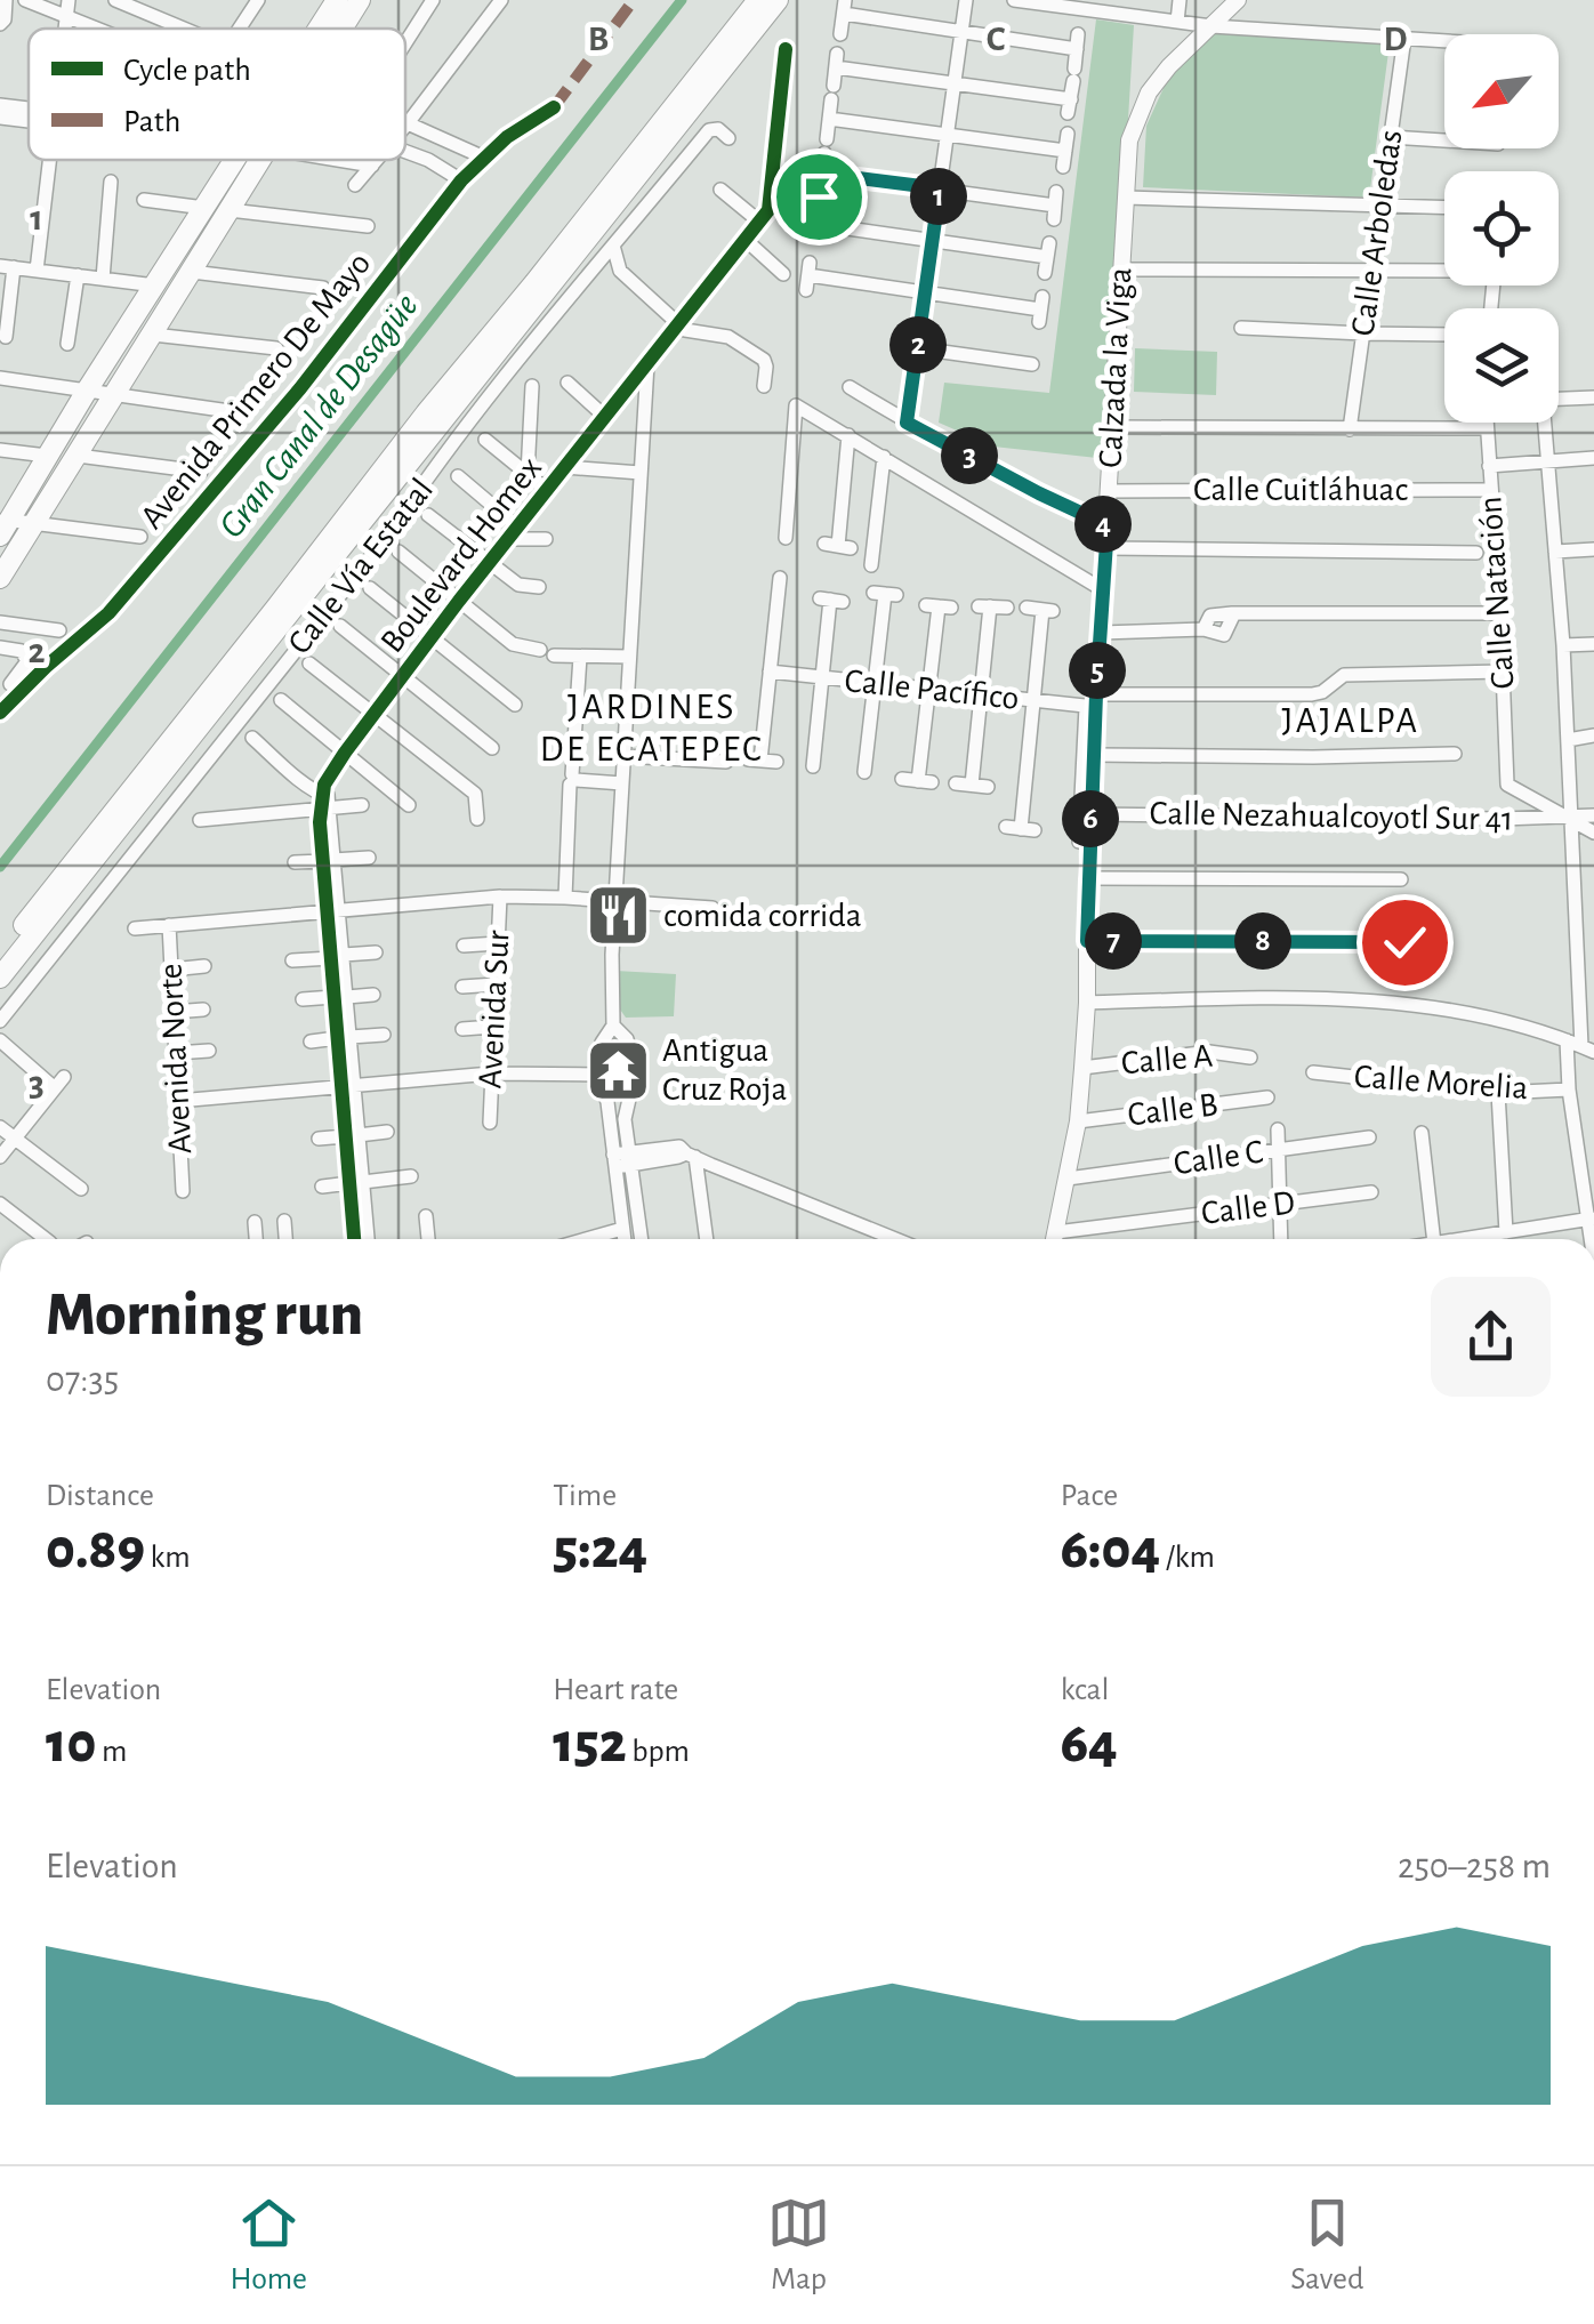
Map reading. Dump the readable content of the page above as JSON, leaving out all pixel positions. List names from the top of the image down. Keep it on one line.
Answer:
{"streets":{"main road":["Calzada la Viga"],"street":["Calle Arboledas","Avenida Primero De Mayo","Calle Cuitláhuac","Boulevard Homex","Calle Vía Estatal","Calle Natación","Calle Pacífico","Calle Nezahualcoyotl Sur 41","Avenida Sur","Avenida Norte","Calle A","Calle Morelia","Calle B","Calle C","Calle D"]},"crossings":[["Calzada la Viga","Calle Cuitláhuac"],["Calzada la Viga","Calle Pacífico"],["Calzada la Viga","Calle Nezahualcoyotl Sur 41"],["Calzada la Viga","Calle A"],["Calzada la Viga","Calle B"],["Calzada la Viga","Calle C"],["Calzada la Viga","Calle D"],["Calle Cuitláhuac","Calle Natación"],["Calle Natación","Calle Pacífico"],["Calle Natación","Calle Nezahualcoyotl Sur 41"]],"districts":["JARDINES DE ECATEPEC","JAJALPA"],"water":["Gran Canal de Desagüe"],"places":{"restaurant":["comida corrida"],"temple":["Antigua Cruz Roja"]},"legend":["Cycle path","Path"],"north":"bottom left","page":{"pins":["1","2","3","4","5","6","7","8"],"heading":["Morning run","07:35"],"stats":[["Distance","0.89 km"],["Time","5:24"],["Pace","6:04 /km"],["Elevation","10 m"],["Heart rate","152 bpm"],["kcal","64"]],"chart":["Elevation","250–258 m"],"tabs":["Home","Map","Saved"]},"grid":{"columns":["B","C","D"],"rows":["1","2","3"]}}
